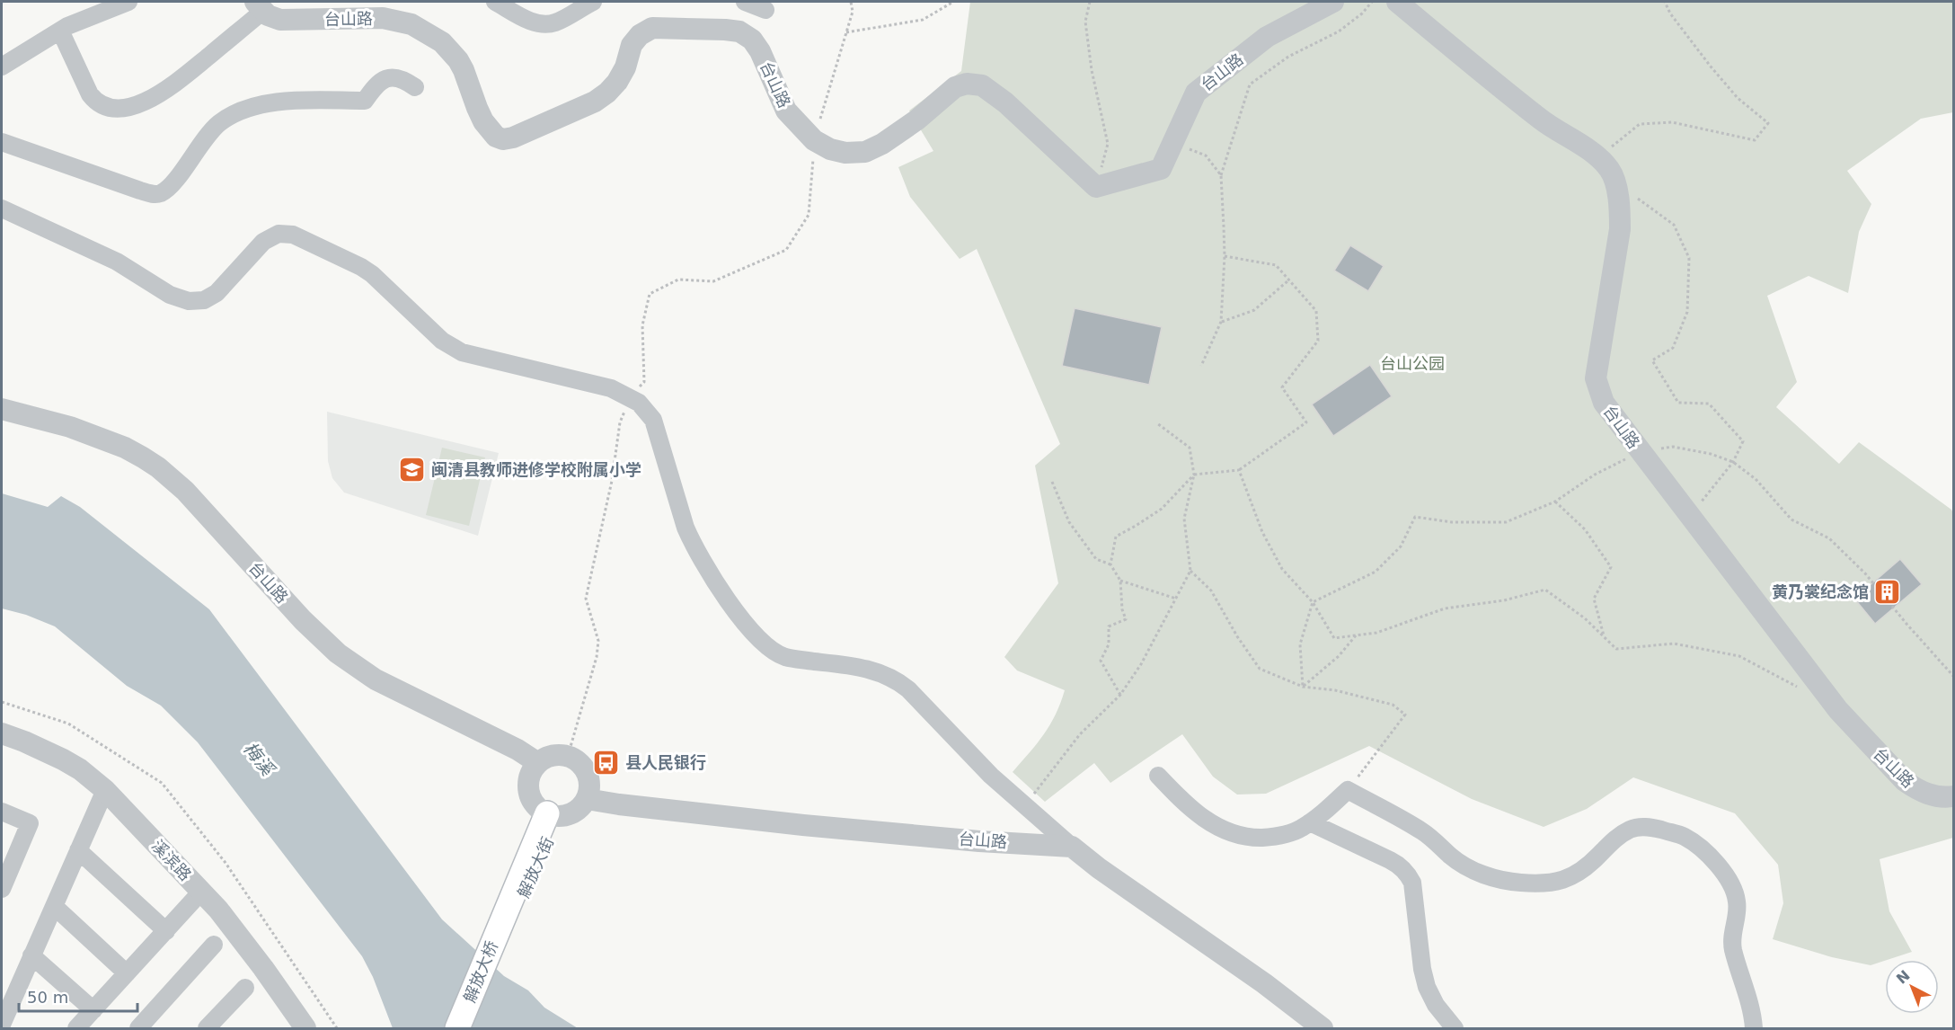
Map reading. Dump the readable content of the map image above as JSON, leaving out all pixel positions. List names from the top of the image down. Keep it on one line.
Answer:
{"streets":{"main road":["解放大街","解放大桥"],"street":["台山路","溪滨路"]},"crossings":[["台山路","解放大街"],["解放大街","解放大桥"]],"water":["梅溪"],"parks":["台山公园"],"places":{"school or university":["闽清县教师进修学校附属小学"],"building":["黄乃裳纪念馆"],"bus stop":["县人民银行"]},"scale_bar":"50 m","north":"top left"}
